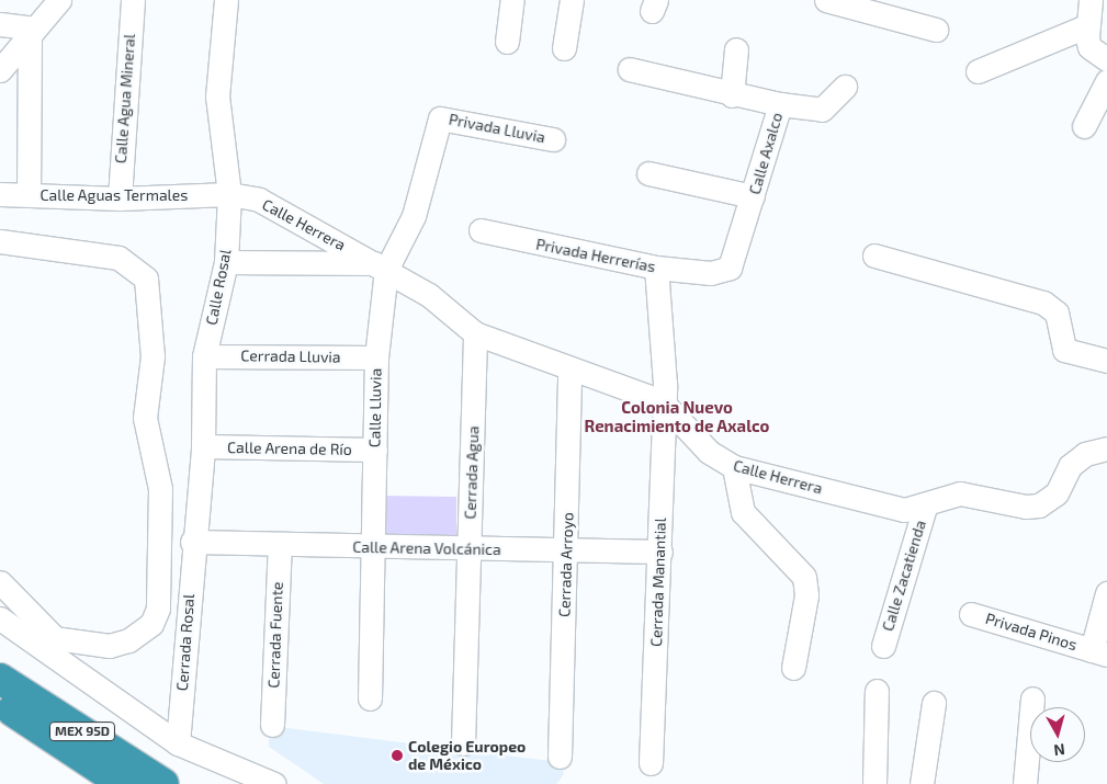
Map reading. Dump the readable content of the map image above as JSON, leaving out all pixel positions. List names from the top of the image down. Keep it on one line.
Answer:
{"streets":{"highway":["MEX 95D"],"street":["Calle Agua Mineral","Privada Lluvia","Calle Axalco","Calle Aguas Termales","Calle Herrera","Privada Herrerías","Calle Rosal","Cerrada Lluvia","Calle Lluvia","Calle Arena de Río","Cerrada Agua","Calle Arena Volcánica","Cerrada Arroyo","Calle Zacatienda","Cerrada Manantial","Privada Pinos","Cerrada Fuente","Cerrada Rosal"]},"crossings":[["Calle Agua Mineral","Calle Aguas Termales"],["Privada Lluvia","Calle Herrera"],["Privada Lluvia","Calle Lluvia"],["Calle Axalco","Privada Herrerías"],["Calle Aguas Termales","Calle Herrera"],["Calle Aguas Termales","Calle Rosal"],["Calle Herrera","Calle Rosal"],["Calle Herrera","Calle Lluvia"],["Calle Herrera","Cerrada Agua"],["Calle Herrera","Cerrada Arroyo"],["Calle Herrera","Calle Zacatienda"],["Calle Herrera","Cerrada Manantial"],["Privada Herrerías","Cerrada Manantial"],["Calle Rosal","Cerrada Lluvia"],["Calle Rosal","Calle Arena de Río"],["Calle Rosal","Calle Arena Volcánica"],["Calle Rosal","Cerrada Rosal"],["Cerrada Lluvia","Calle Lluvia"],["Calle Lluvia","Calle Arena de Río"],["Calle Lluvia","Calle Arena Volcánica"],["Cerrada Agua","Calle Arena Volcánica"],["Calle Arena Volcánica","Cerrada Arroyo"],["Calle Arena Volcánica","Cerrada Manantial"],["Calle Arena Volcánica","Cerrada Fuente"],["Calle Arena Volcánica","Cerrada Rosal"]],"districts":["Colonia Nuevo Renacimiento de Axalco"],"places":["Colegio Europeo de México"],"north":"bottom"}
